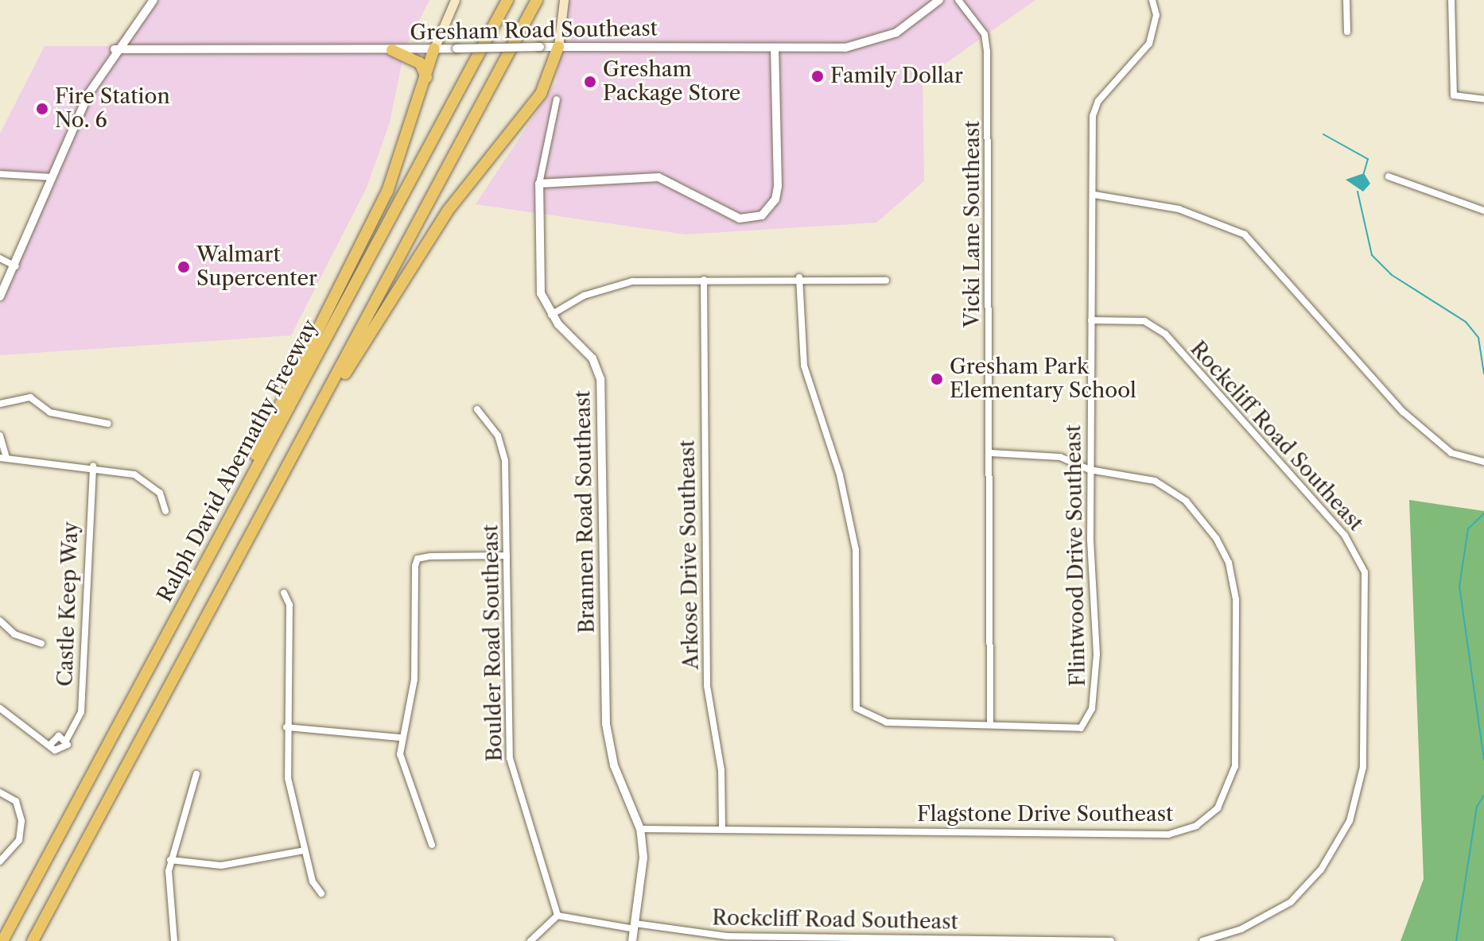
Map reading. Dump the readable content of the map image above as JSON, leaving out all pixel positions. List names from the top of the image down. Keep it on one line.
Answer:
{"streets":{"highway":["Ralph David Abernathy Freeway"],"street":["Gresham Road Southeast","Vicki Lane Southeast","Rockcliff Road Southeast","Brannen Road Southeast","Arkose Drive Southeast","Flintwood Drive Southeast","Castle Keep Way","Boulder Road Southeast","Flagstone Drive Southeast"]},"crossings":[["Vicki Lane Southeast","Flintwood Drive Southeast"],["Vicki Lane Southeast","Flagstone Drive Southeast"],["Rockcliff Road Southeast","Brannen Road Southeast"],["Rockcliff Road Southeast","Flintwood Drive Southeast"],["Rockcliff Road Southeast","Boulder Road Southeast"],["Brannen Road Southeast","Flagstone Drive Southeast"],["Arkose Drive Southeast","Flagstone Drive Southeast"],["Flintwood Drive Southeast","Flagstone Drive Southeast"]],"places":["Family Dollar","Gresham Package Store","Fire Station No. 6","Walmart Supercenter","Gresham Park Elementary School"]}
